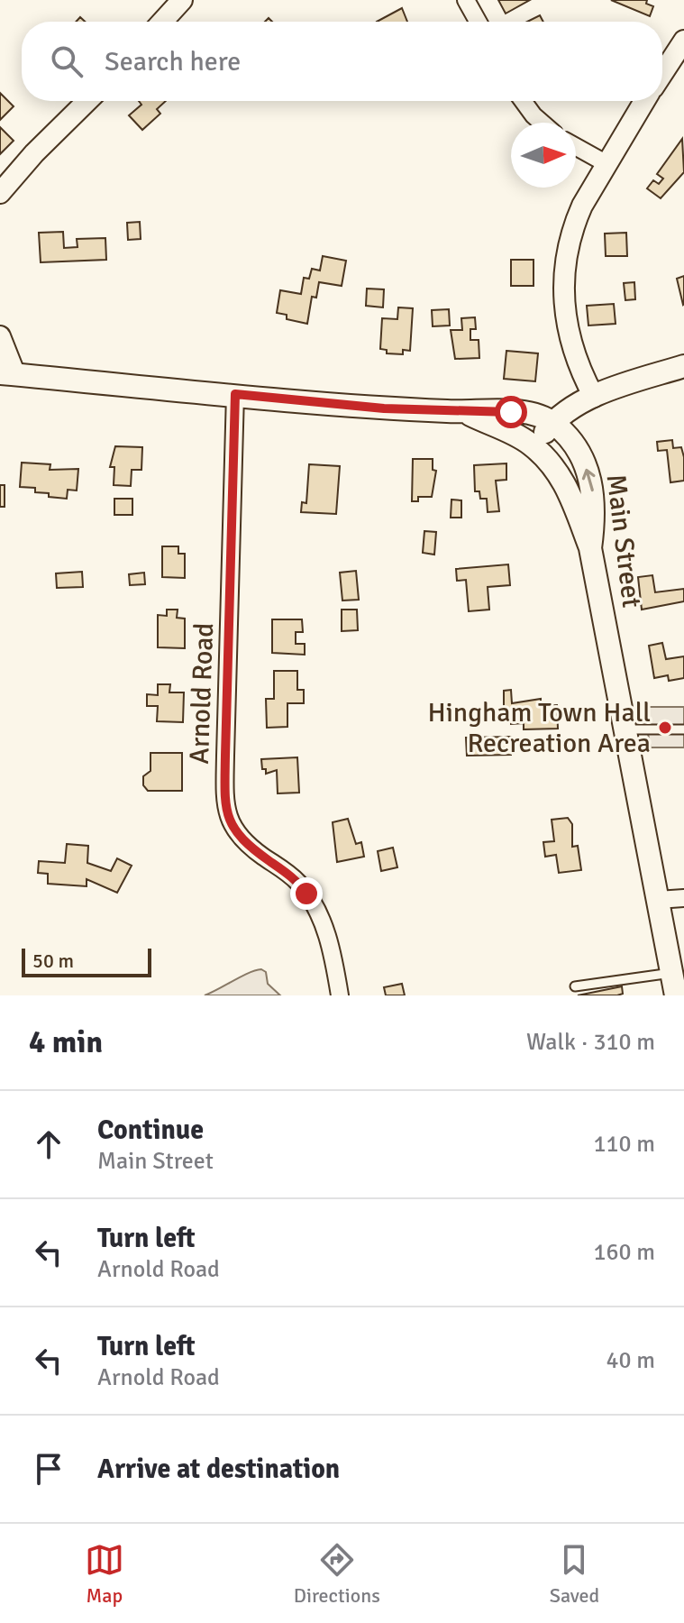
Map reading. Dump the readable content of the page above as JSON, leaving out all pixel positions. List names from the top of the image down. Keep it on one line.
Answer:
{"streets":{"main road":["Main Street"],"street":["Arnold Road"]},"places":["Hingham Town Hall Recreation Area"],"scale_bar":"50 m","north":"right","page":{"search":"Search here","scale":"50 m","heading":["4 min","Walk · 310 m"],"list":[["Continue","Main Street","110 m"],["Turn left","Arnold Road","160 m"],["Turn left","Arnold Road","40 m"],"Arrive at destination"],"nav":["Map","Directions","Saved"]}}
